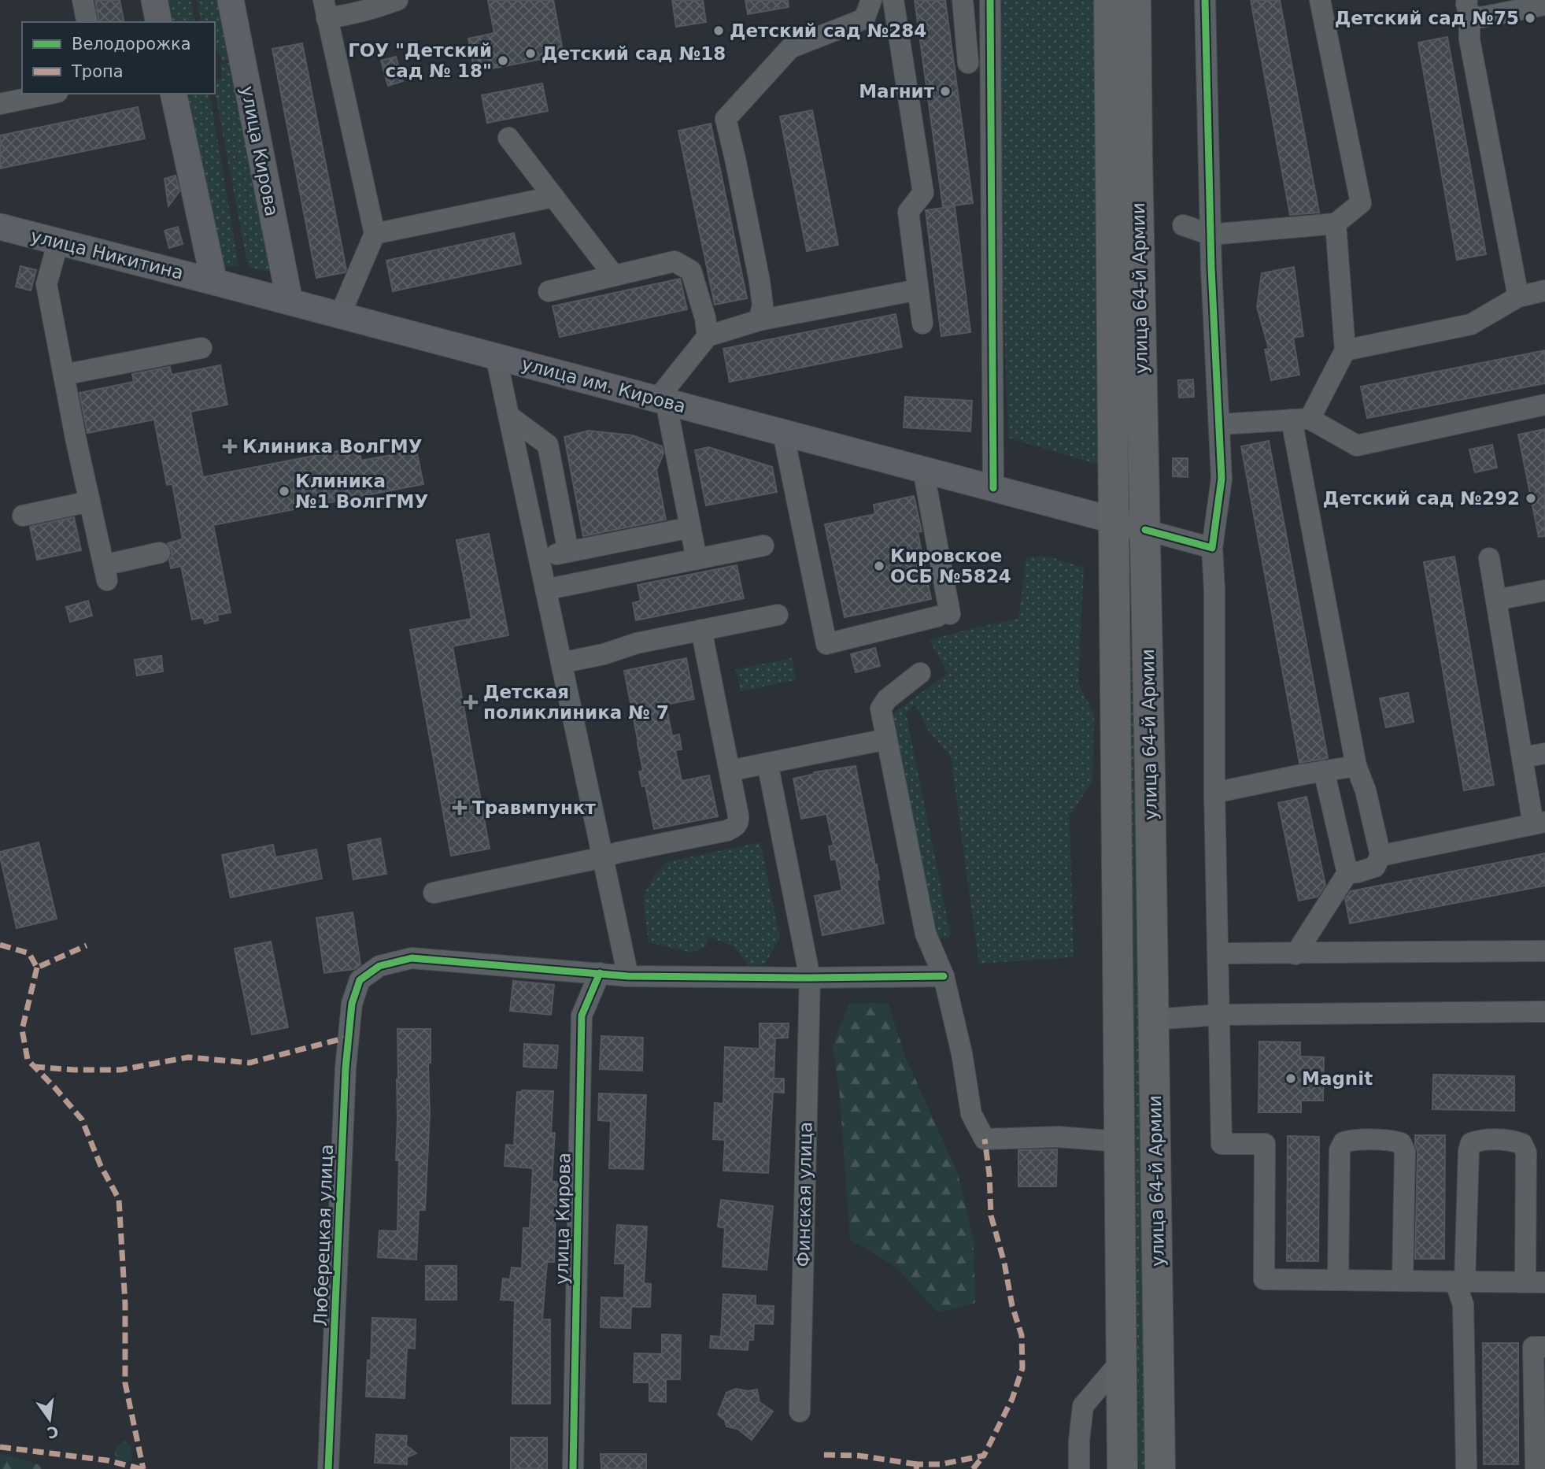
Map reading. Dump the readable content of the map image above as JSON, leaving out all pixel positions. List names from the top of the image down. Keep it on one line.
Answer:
{"streets":{"highway":["улица 64-й Армии"],"main road":["улица Кирова","улица Никитина","улица им. Кирова"],"street":["Финская улица","Люберецкая улица"]},"crossings":[["улица Кирова","улица им. Кирова"],["улица Кирова","Люберецкая улица"],["улица Никитина","улица им. Кирова"],["улица 64-й Армии","улица им. Кирова"],["Финская улица","Люберецкая улица"]],"places":{"other":["Детский сад №75","Детский сад №284","Детский сад №18","ГОУ \"Детский сад № 18\"","Магнит","Клиника №1 ВолгГМУ","Детский сад №292","Кировское ОСБ №5824","Magnit"],"health":["Клиника ВолГМУ","Детская поликлиника № 7","Травмпункт"]},"legend":["Велодорожка","Тропа"],"north":"bottom"}
